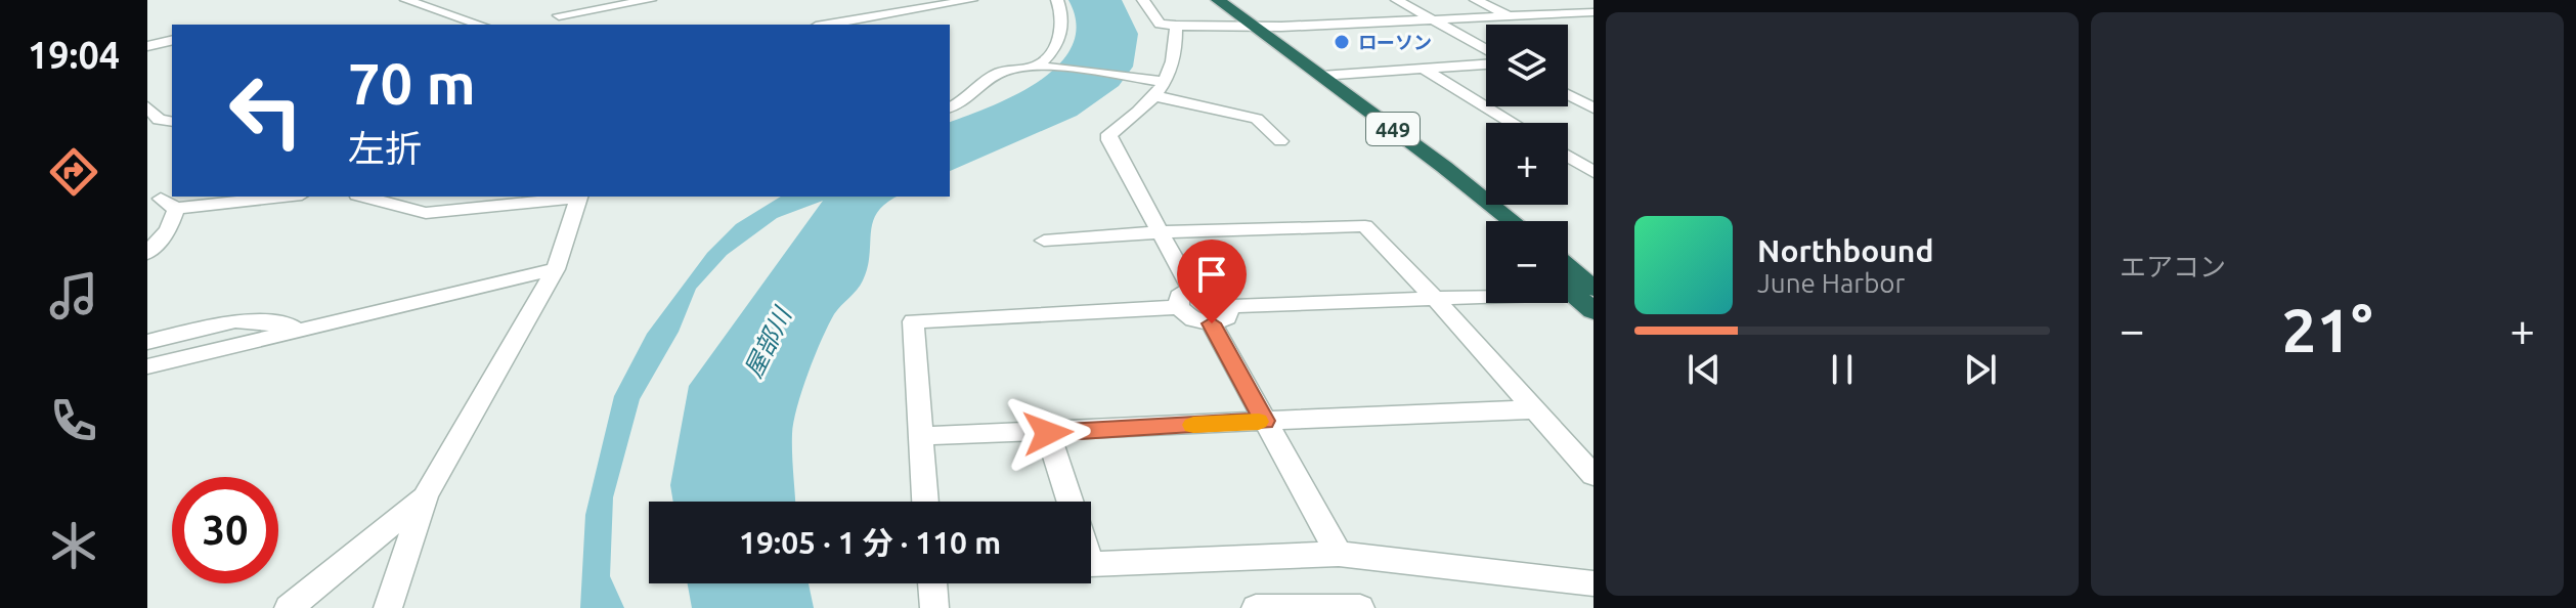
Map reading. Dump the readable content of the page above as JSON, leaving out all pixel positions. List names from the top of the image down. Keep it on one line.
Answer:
{"streets":{"highway":["449"]},"water":["屋部川"],"places":["ローソン"],"page":{"tabs":"19:04","tile":"エアコン","map_buttons":["+","−"],"turn":["70 m","左折"],"song":["Northbound","June Harbor"],"heat":["−","21°","+"],"limit":"30","trip":"19:05 · 1 分 · 110 m"}}
